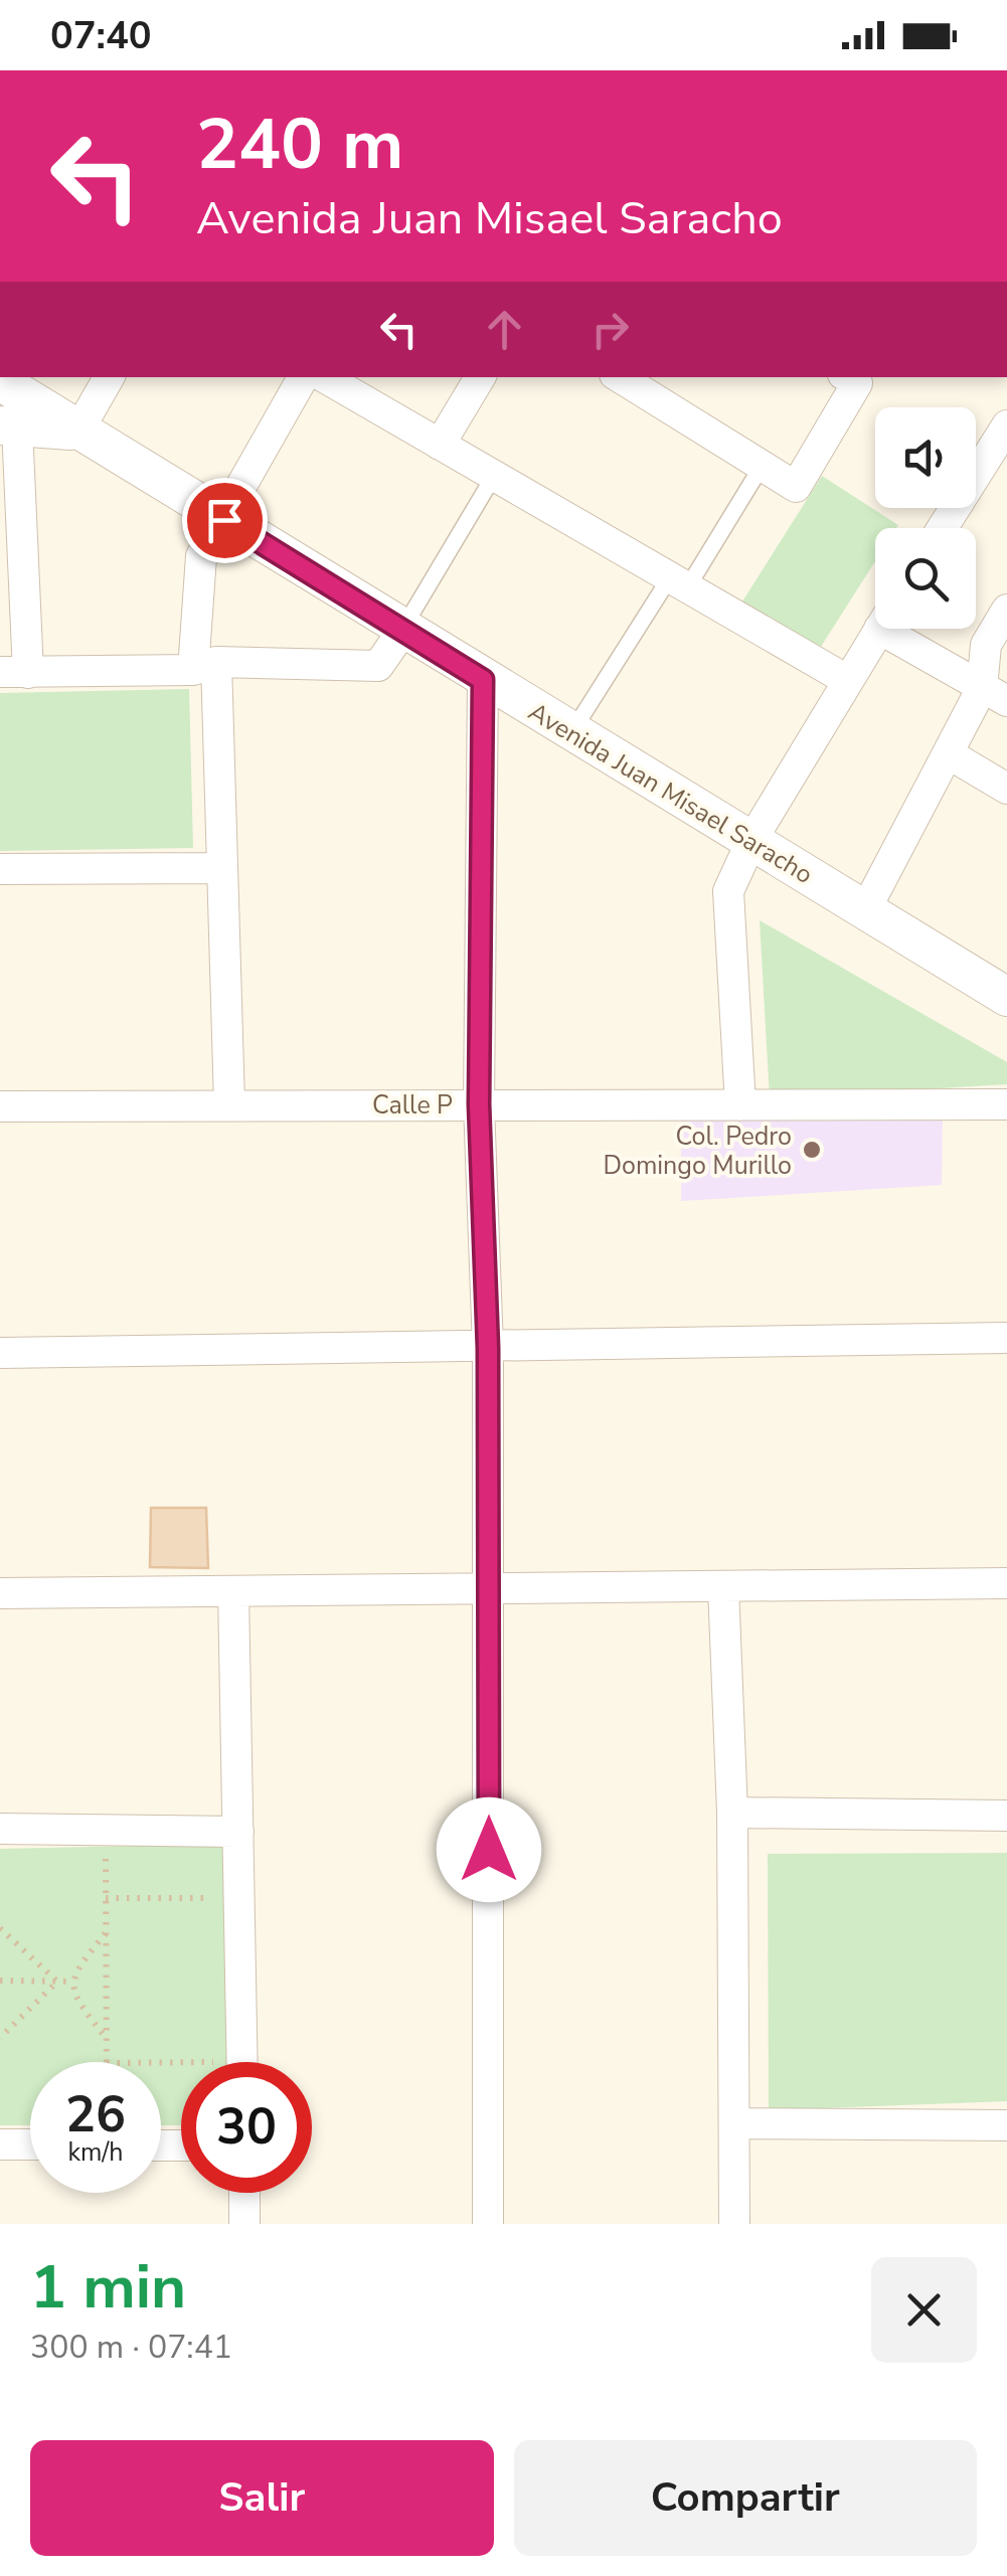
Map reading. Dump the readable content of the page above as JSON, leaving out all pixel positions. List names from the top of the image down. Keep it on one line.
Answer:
{"streets":{"street":["Avenida Juan Misael Saracho","Calle P"]},"places":["Col. Pedro Domingo Murillo"],"page":{"status":"07:40","turn":["240 m","Avenida Juan Misael Saracho"],"speed":"26 km/h","limit":"30","heading":["1 min","300 m · 07:41"],"buttons":["Salir","Compartir"]}}
